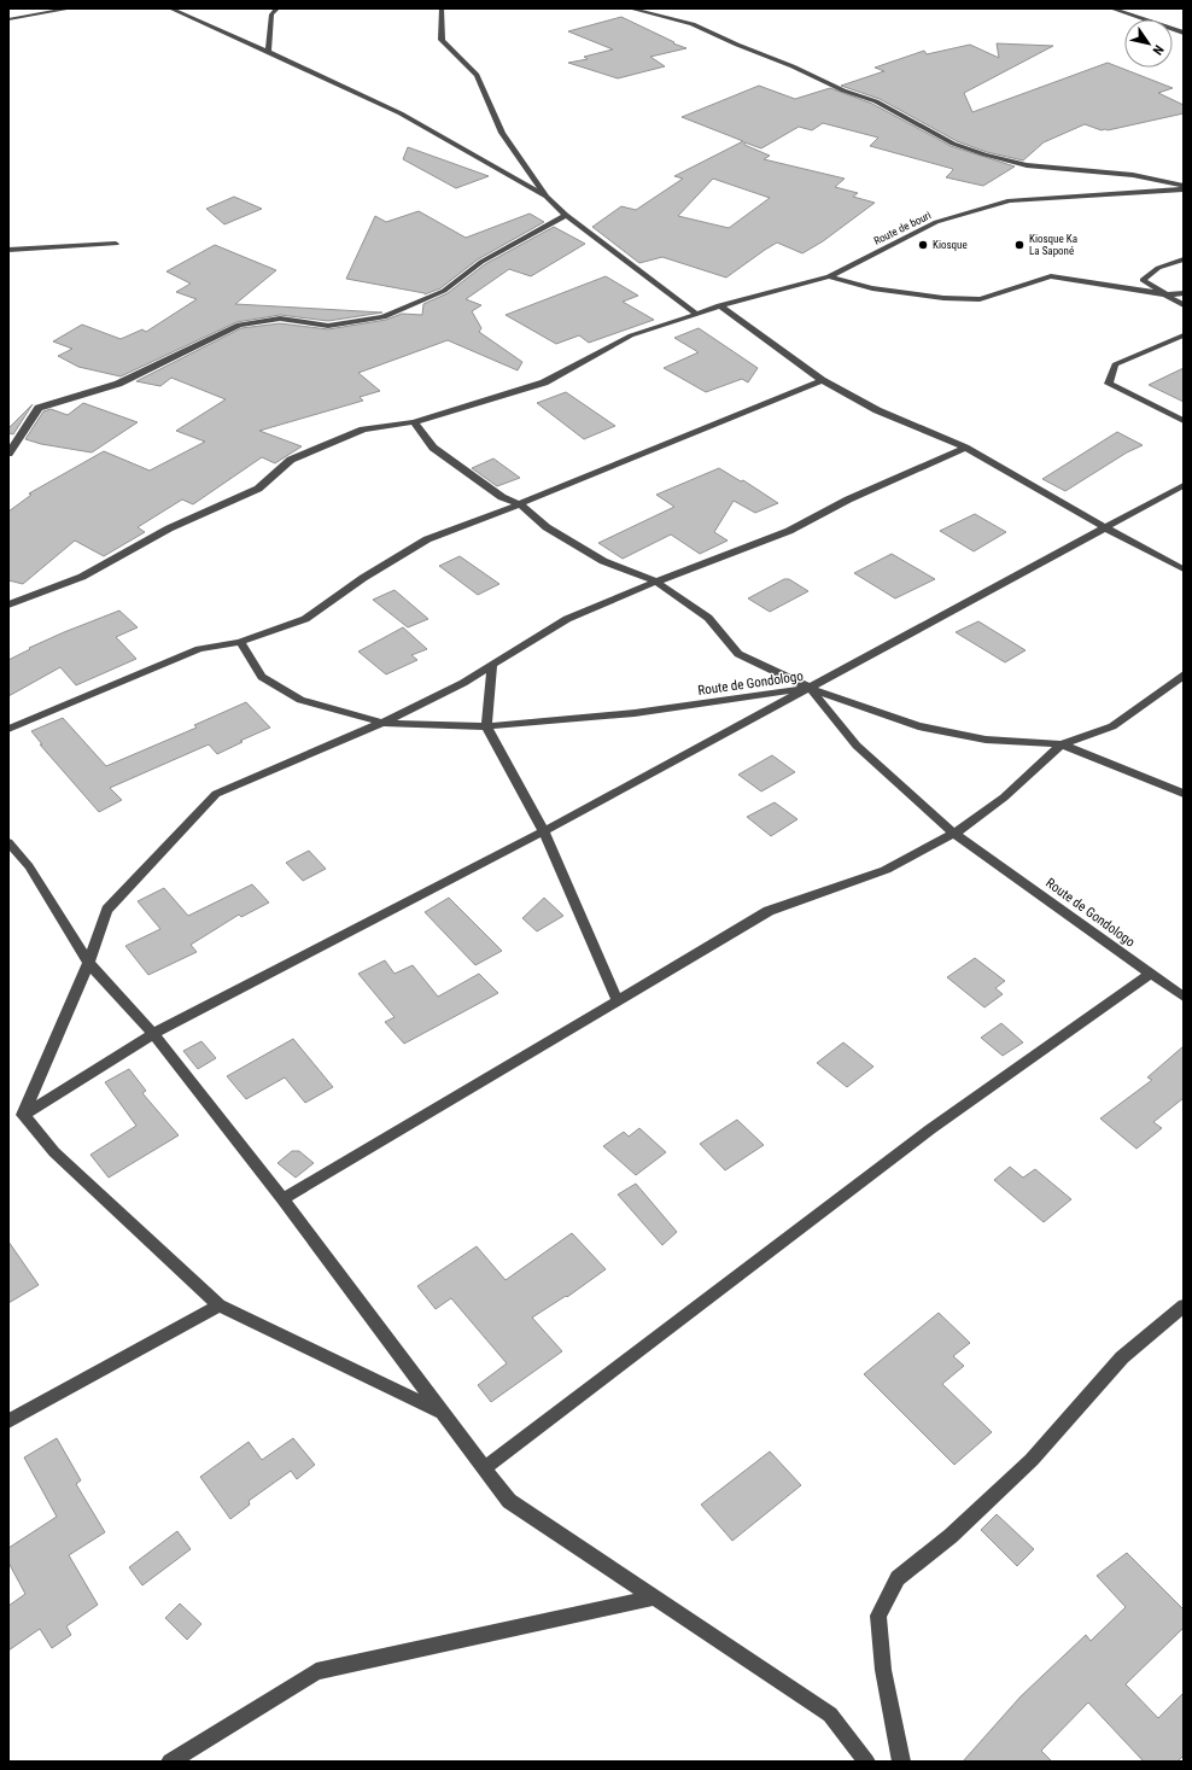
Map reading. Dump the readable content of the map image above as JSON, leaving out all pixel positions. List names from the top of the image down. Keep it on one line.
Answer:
{"streets":{"street":["Route de bouri","Route de Gondologo"]},"places":["Kiosque","Kiosque Ka La Saponé"],"north":"bottom right"}
